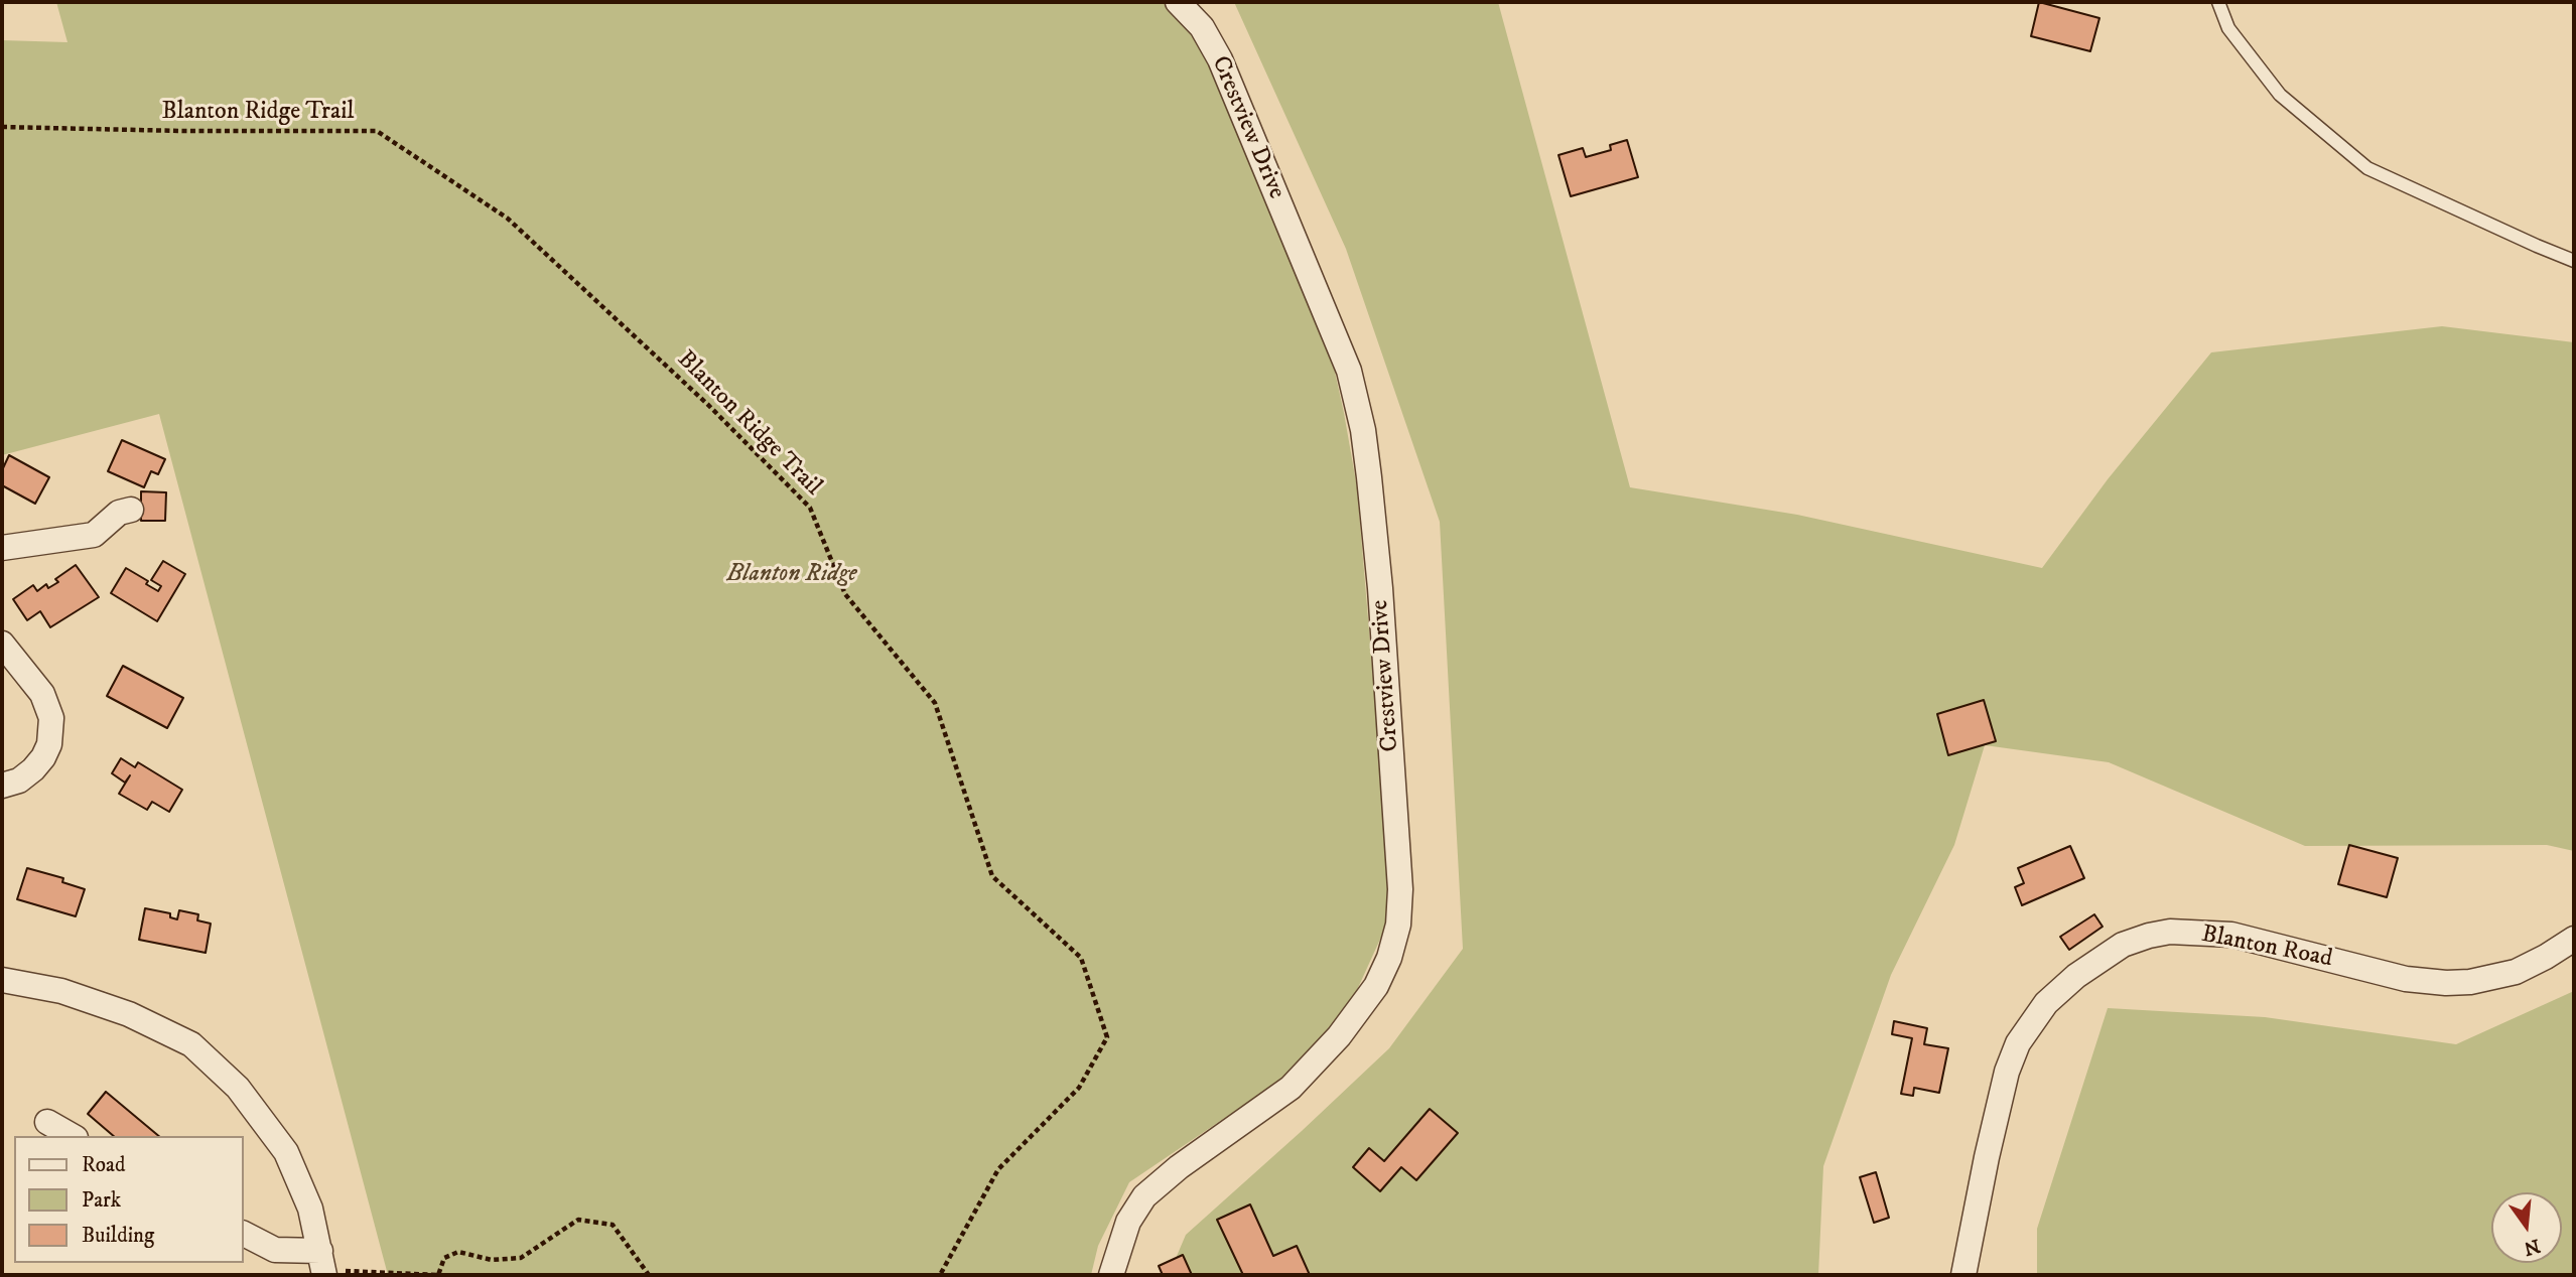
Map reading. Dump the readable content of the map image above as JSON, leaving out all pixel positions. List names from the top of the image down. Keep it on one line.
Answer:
{"streets":{"street":["Crestview Drive","Blanton Road"],"path":["Blanton Ridge Trail"]},"parks":["Blanton Ridge"],"legend":["Road","Park","Building"],"north":"bottom"}
